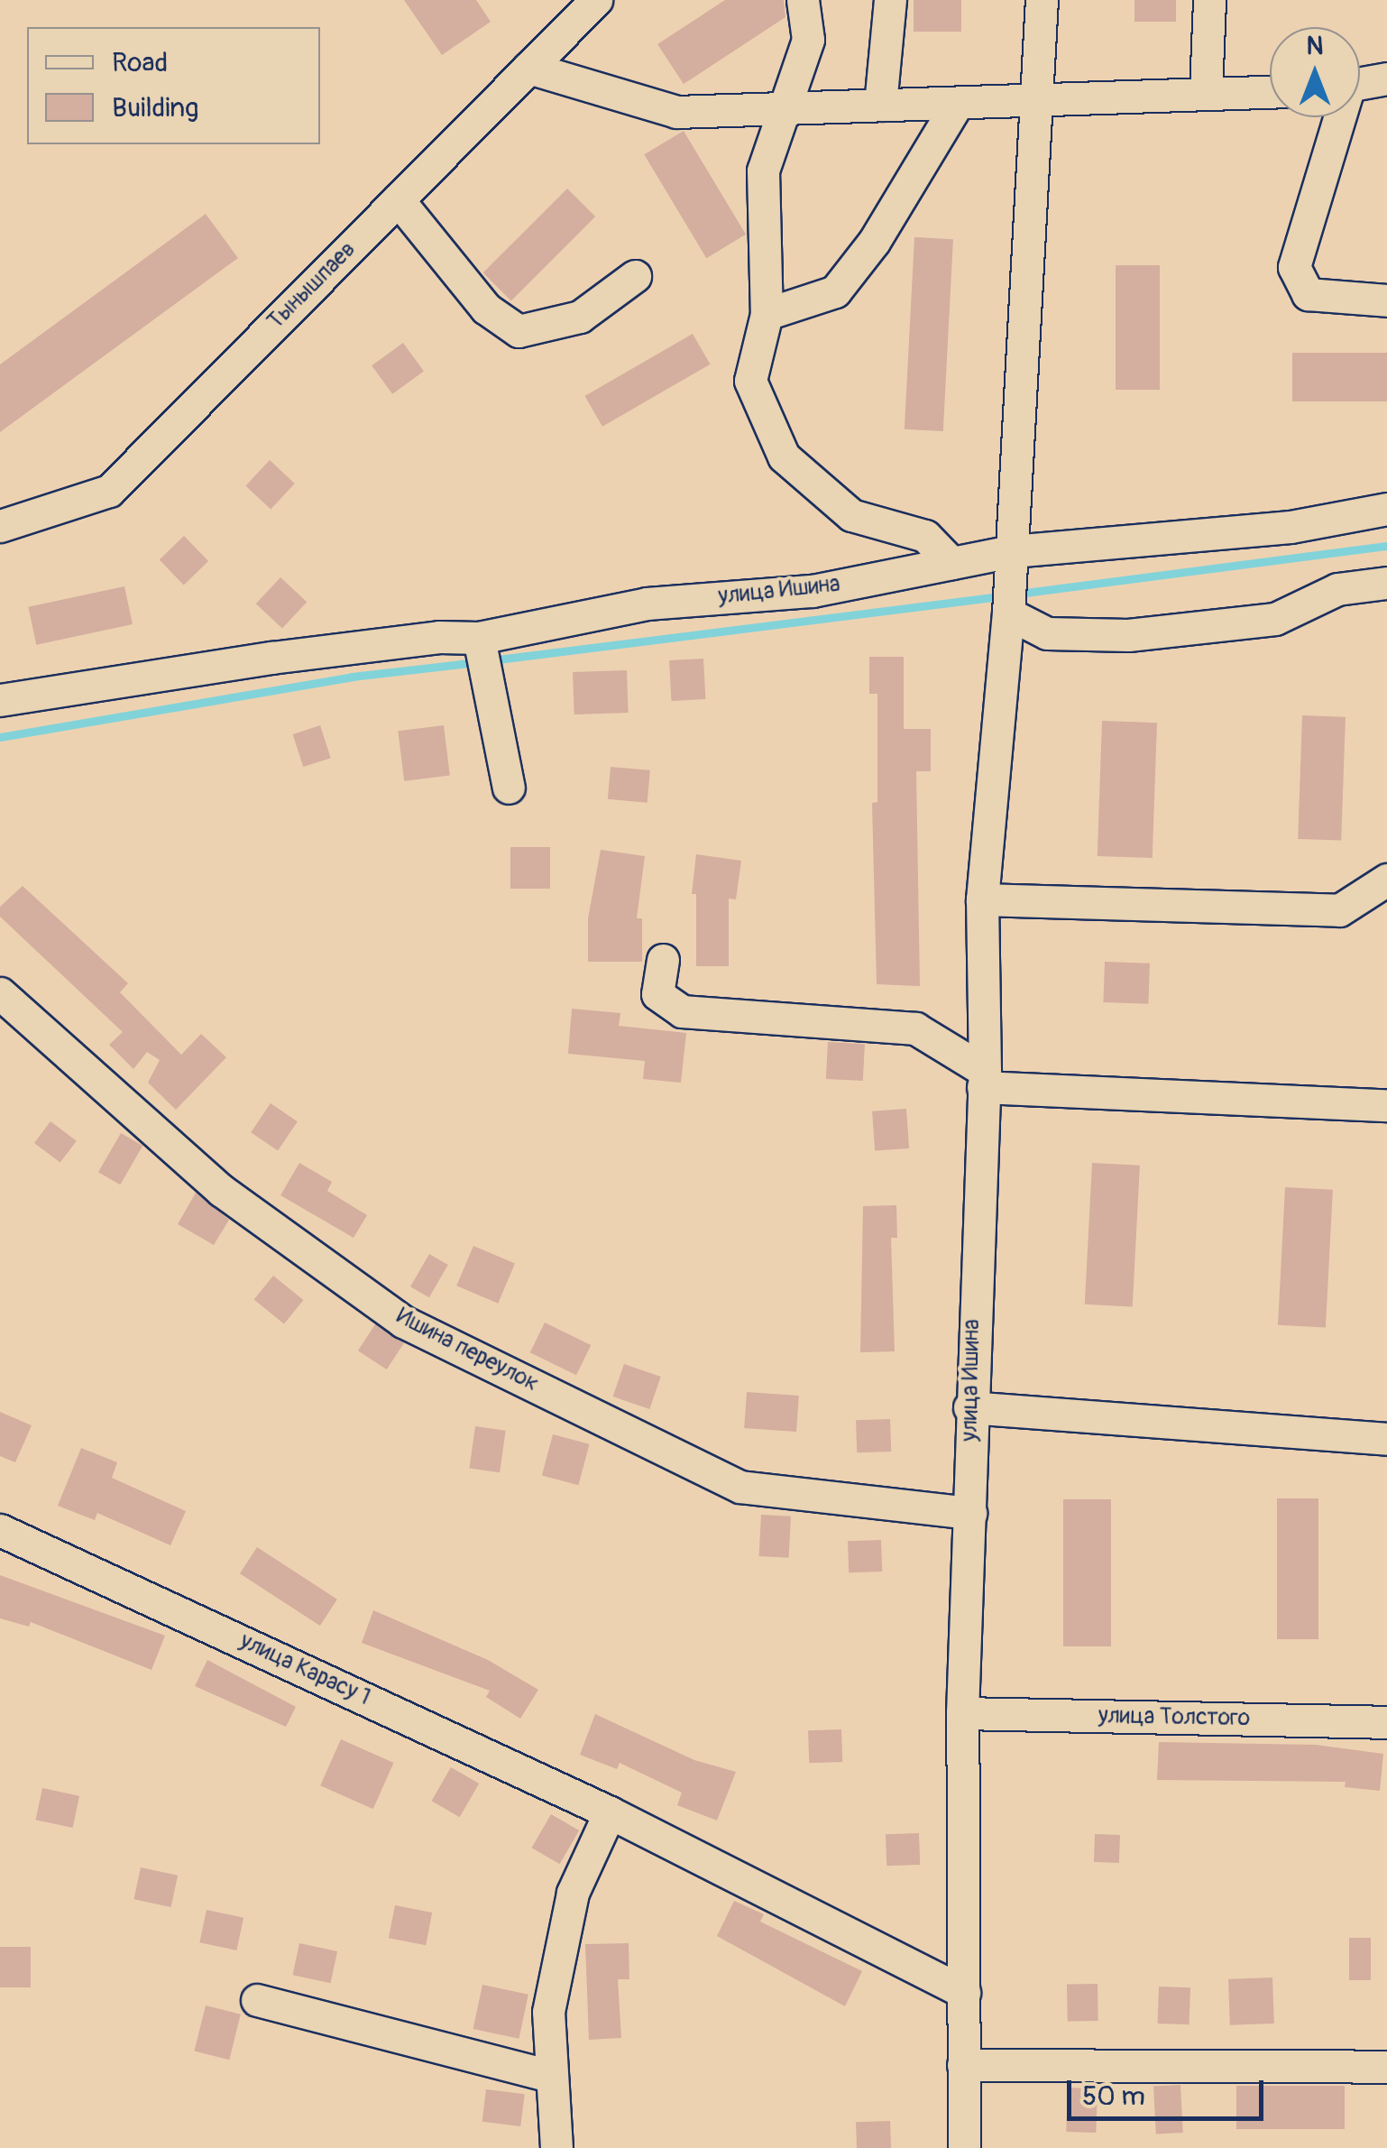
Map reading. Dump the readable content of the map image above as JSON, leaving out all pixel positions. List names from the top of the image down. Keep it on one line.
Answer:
{"streets":{"street":["Тынышпаев","улица Ишина","Ишина переулок","улица Карасу 1","улица Толстого"]},"crossings":[["улица Ишина","Ишина переулок"],["улица Ишина","улица Карасу 1"],["улица Ишина","улица Толстого"]],"legend":["Road","Building"],"scale_bar":"50 m","north":"top"}
